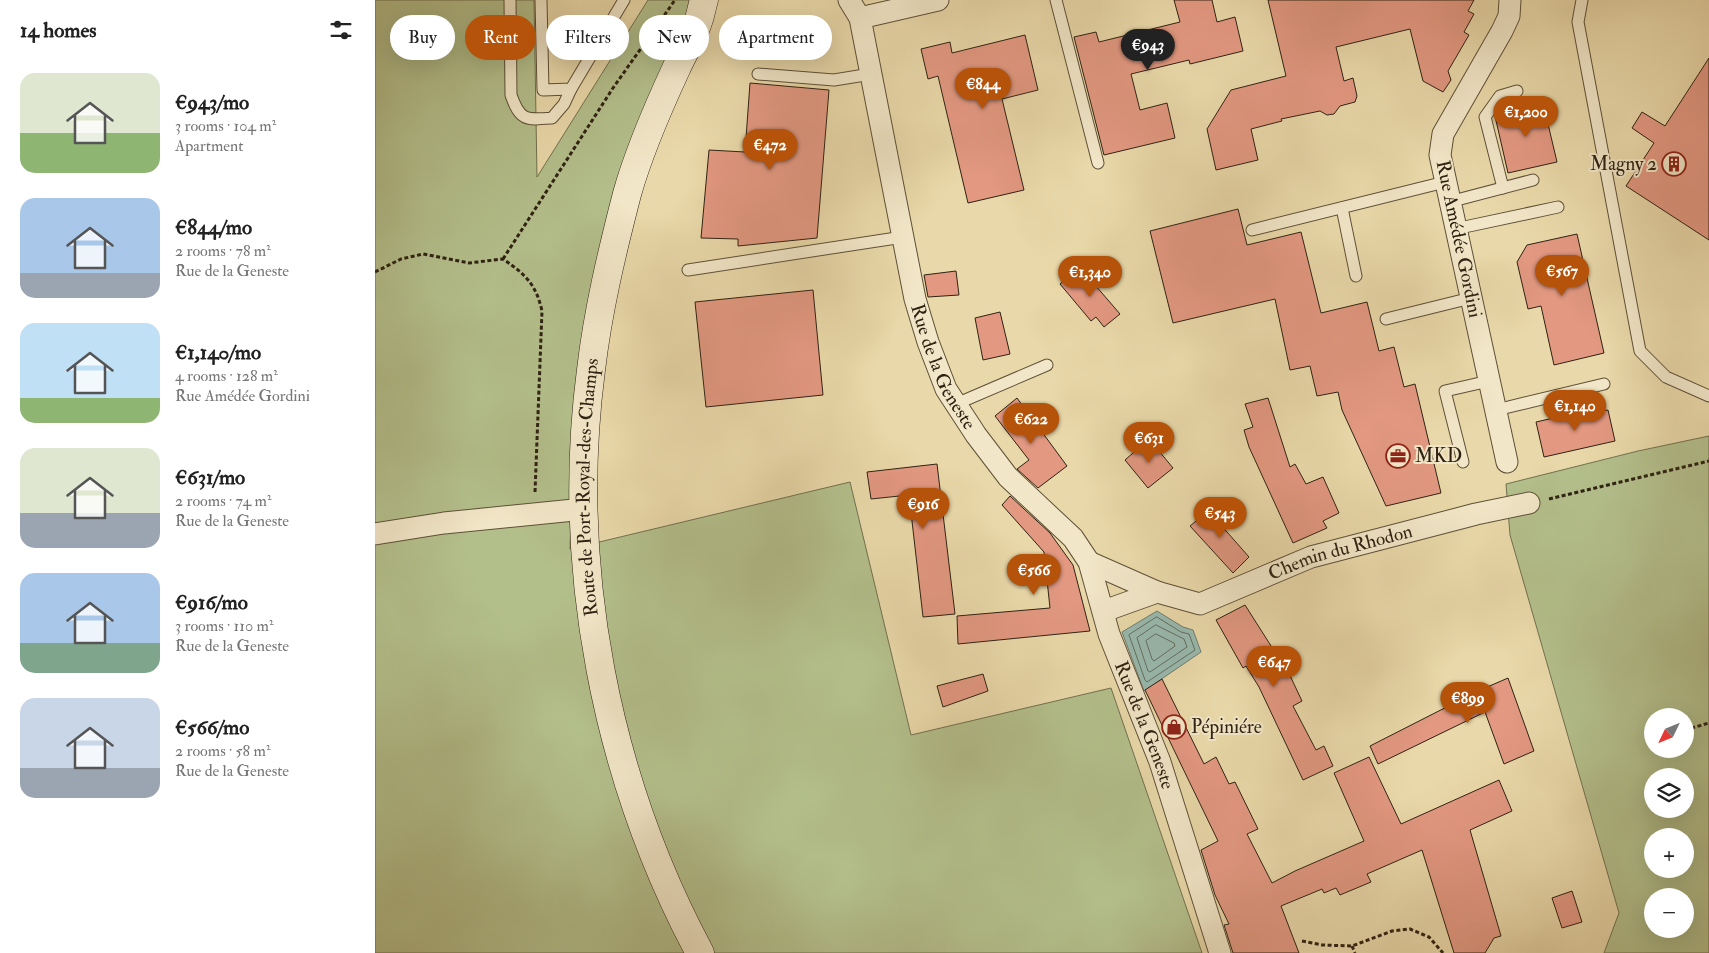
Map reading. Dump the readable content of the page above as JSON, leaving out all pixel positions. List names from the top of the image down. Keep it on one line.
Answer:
{"streets":{"main road":["Route de Port-Royal-des-Champs"],"street":["Rue Amédée Gordini","Rue de la Geneste","Chemin du Rhodon"]},"crossings":[["Rue de la Geneste","Chemin du Rhodon"]],"places":{"building":["Magny 2"],"office":["MKD"],"shop":["Pépiniére"]},"north":"bottom left","page":{"heading":"14 homes","chip":["Buy","Rent","Filters","New","Apartment"],"price":["€943","€844","€1,200","€472","€567","€1,340","€1,140","€622","€631","€916","€543","€566","€647","€899"],"list":[{"name":"€943/mo","note":"3 rooms · 104 m² · Apartment"},{"name":"€844/mo","note":"2 rooms · 78 m² · Rue de la Geneste"},{"name":"€1,140/mo","note":"4 rooms · 128 m² · Rue Amédée Gordini"},{"name":"€631/mo","note":"2 rooms · 74 m² · Rue de la Geneste"},{"name":"€916/mo","note":"3 rooms · 110 m² · Rue de la Geneste"},{"name":"€566/mo","note":"2 rooms · 58 m² · Rue de la Geneste"}],"map_buttons":["+","−"]}}
